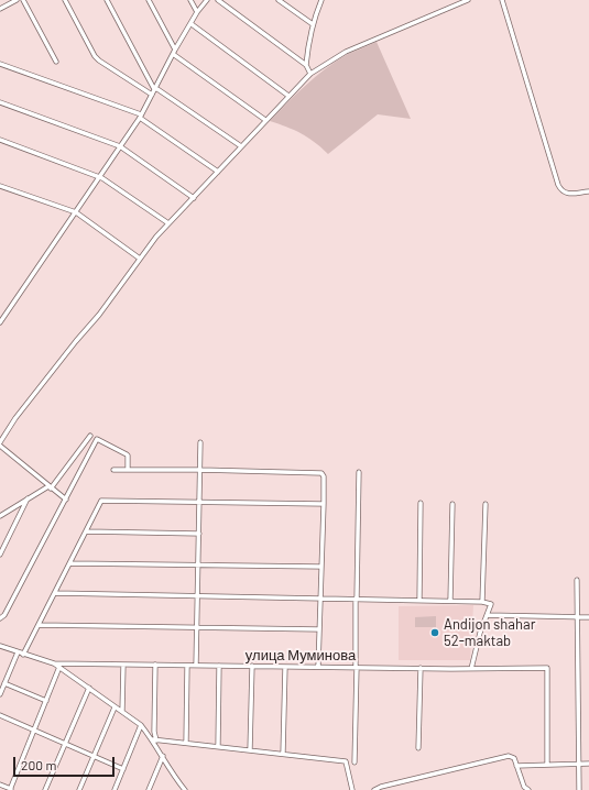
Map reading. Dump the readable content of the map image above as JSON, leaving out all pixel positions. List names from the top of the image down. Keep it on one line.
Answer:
{"streets":{"street":["улица Муминова"]},"places":["Andijon shahar 52-maktab"],"scale_bar":"200 m"}
